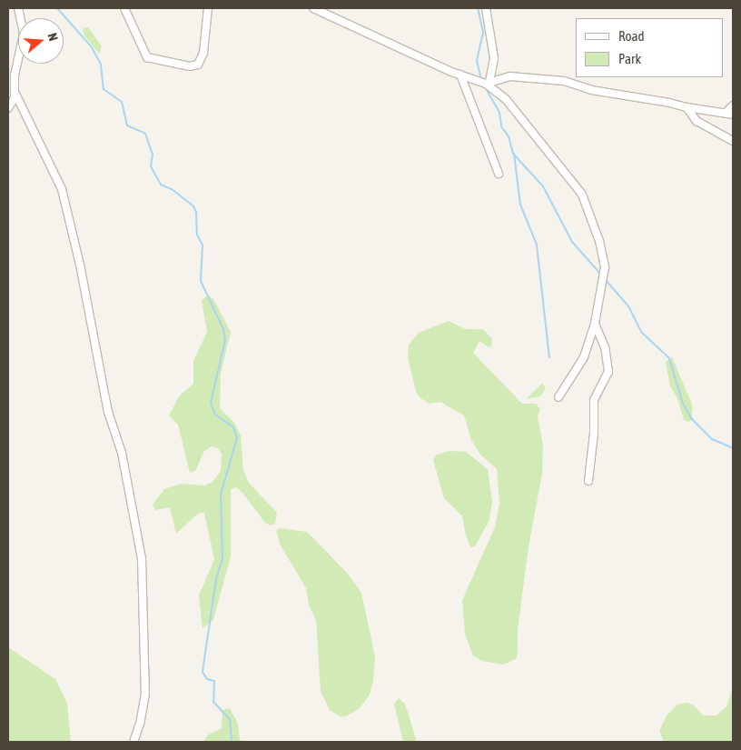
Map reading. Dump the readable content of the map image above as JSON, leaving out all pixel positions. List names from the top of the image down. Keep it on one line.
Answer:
{"legend":["Road","Park"],"north":"right"}
